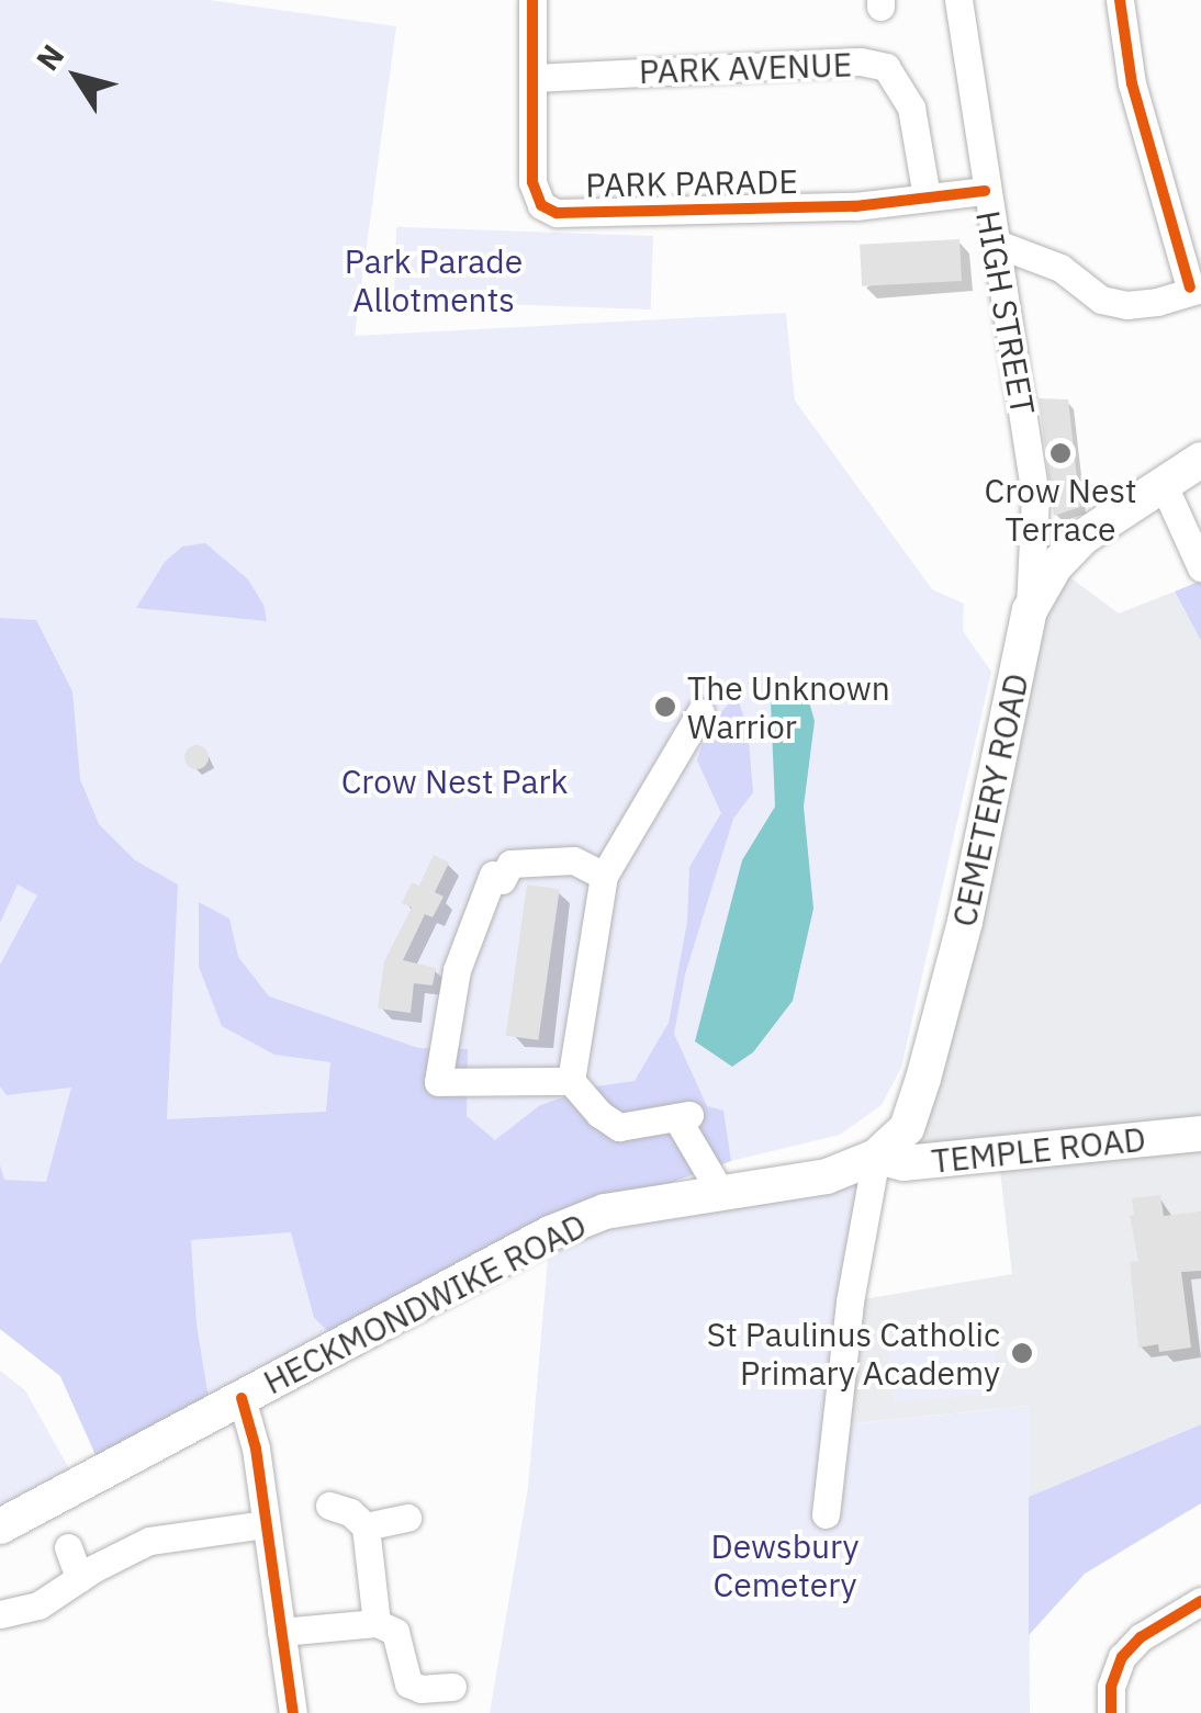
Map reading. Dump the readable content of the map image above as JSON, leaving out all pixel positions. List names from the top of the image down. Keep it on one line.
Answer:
{"streets":{"main road":["CEMETERY ROAD","TEMPLE ROAD","HECKMONDWIKE ROAD"],"street":["PARK AVENUE","PARK PARADE","HIGH STREET"]},"crossings":[["PARK AVENUE","PARK PARADE"],["PARK PARADE","HIGH STREET"],["HIGH STREET","CEMETERY ROAD"],["CEMETERY ROAD","TEMPLE ROAD"],["CEMETERY ROAD","HECKMONDWIKE ROAD"],["TEMPLE ROAD","HECKMONDWIKE ROAD"]],"parks":["Park Parade Allotments","Crow Nest Park","Dewsbury Cemetery"],"places":["Crow Nest Terrace","The Unknown Warrior","St Paulinus Catholic Primary Academy"],"north":"top left"}
